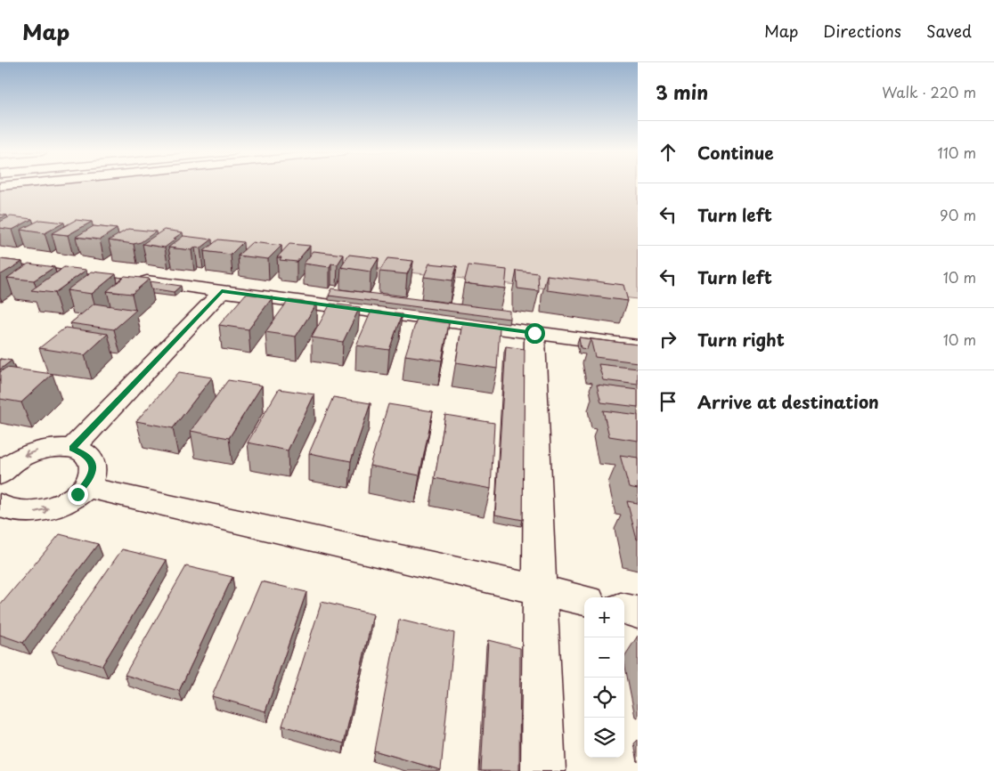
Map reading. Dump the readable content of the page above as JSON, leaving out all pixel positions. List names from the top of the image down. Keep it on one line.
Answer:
{"page":{"header":"Map","nav":["Map","Directions","Saved"],"heading":["3 min","Walk · 220 m"],"list":[["Continue","110 m"],["Turn left","90 m"],["Turn left","10 m"],["Turn right","10 m"],"Arrive at destination"],"map_buttons":["+","−"]}}
